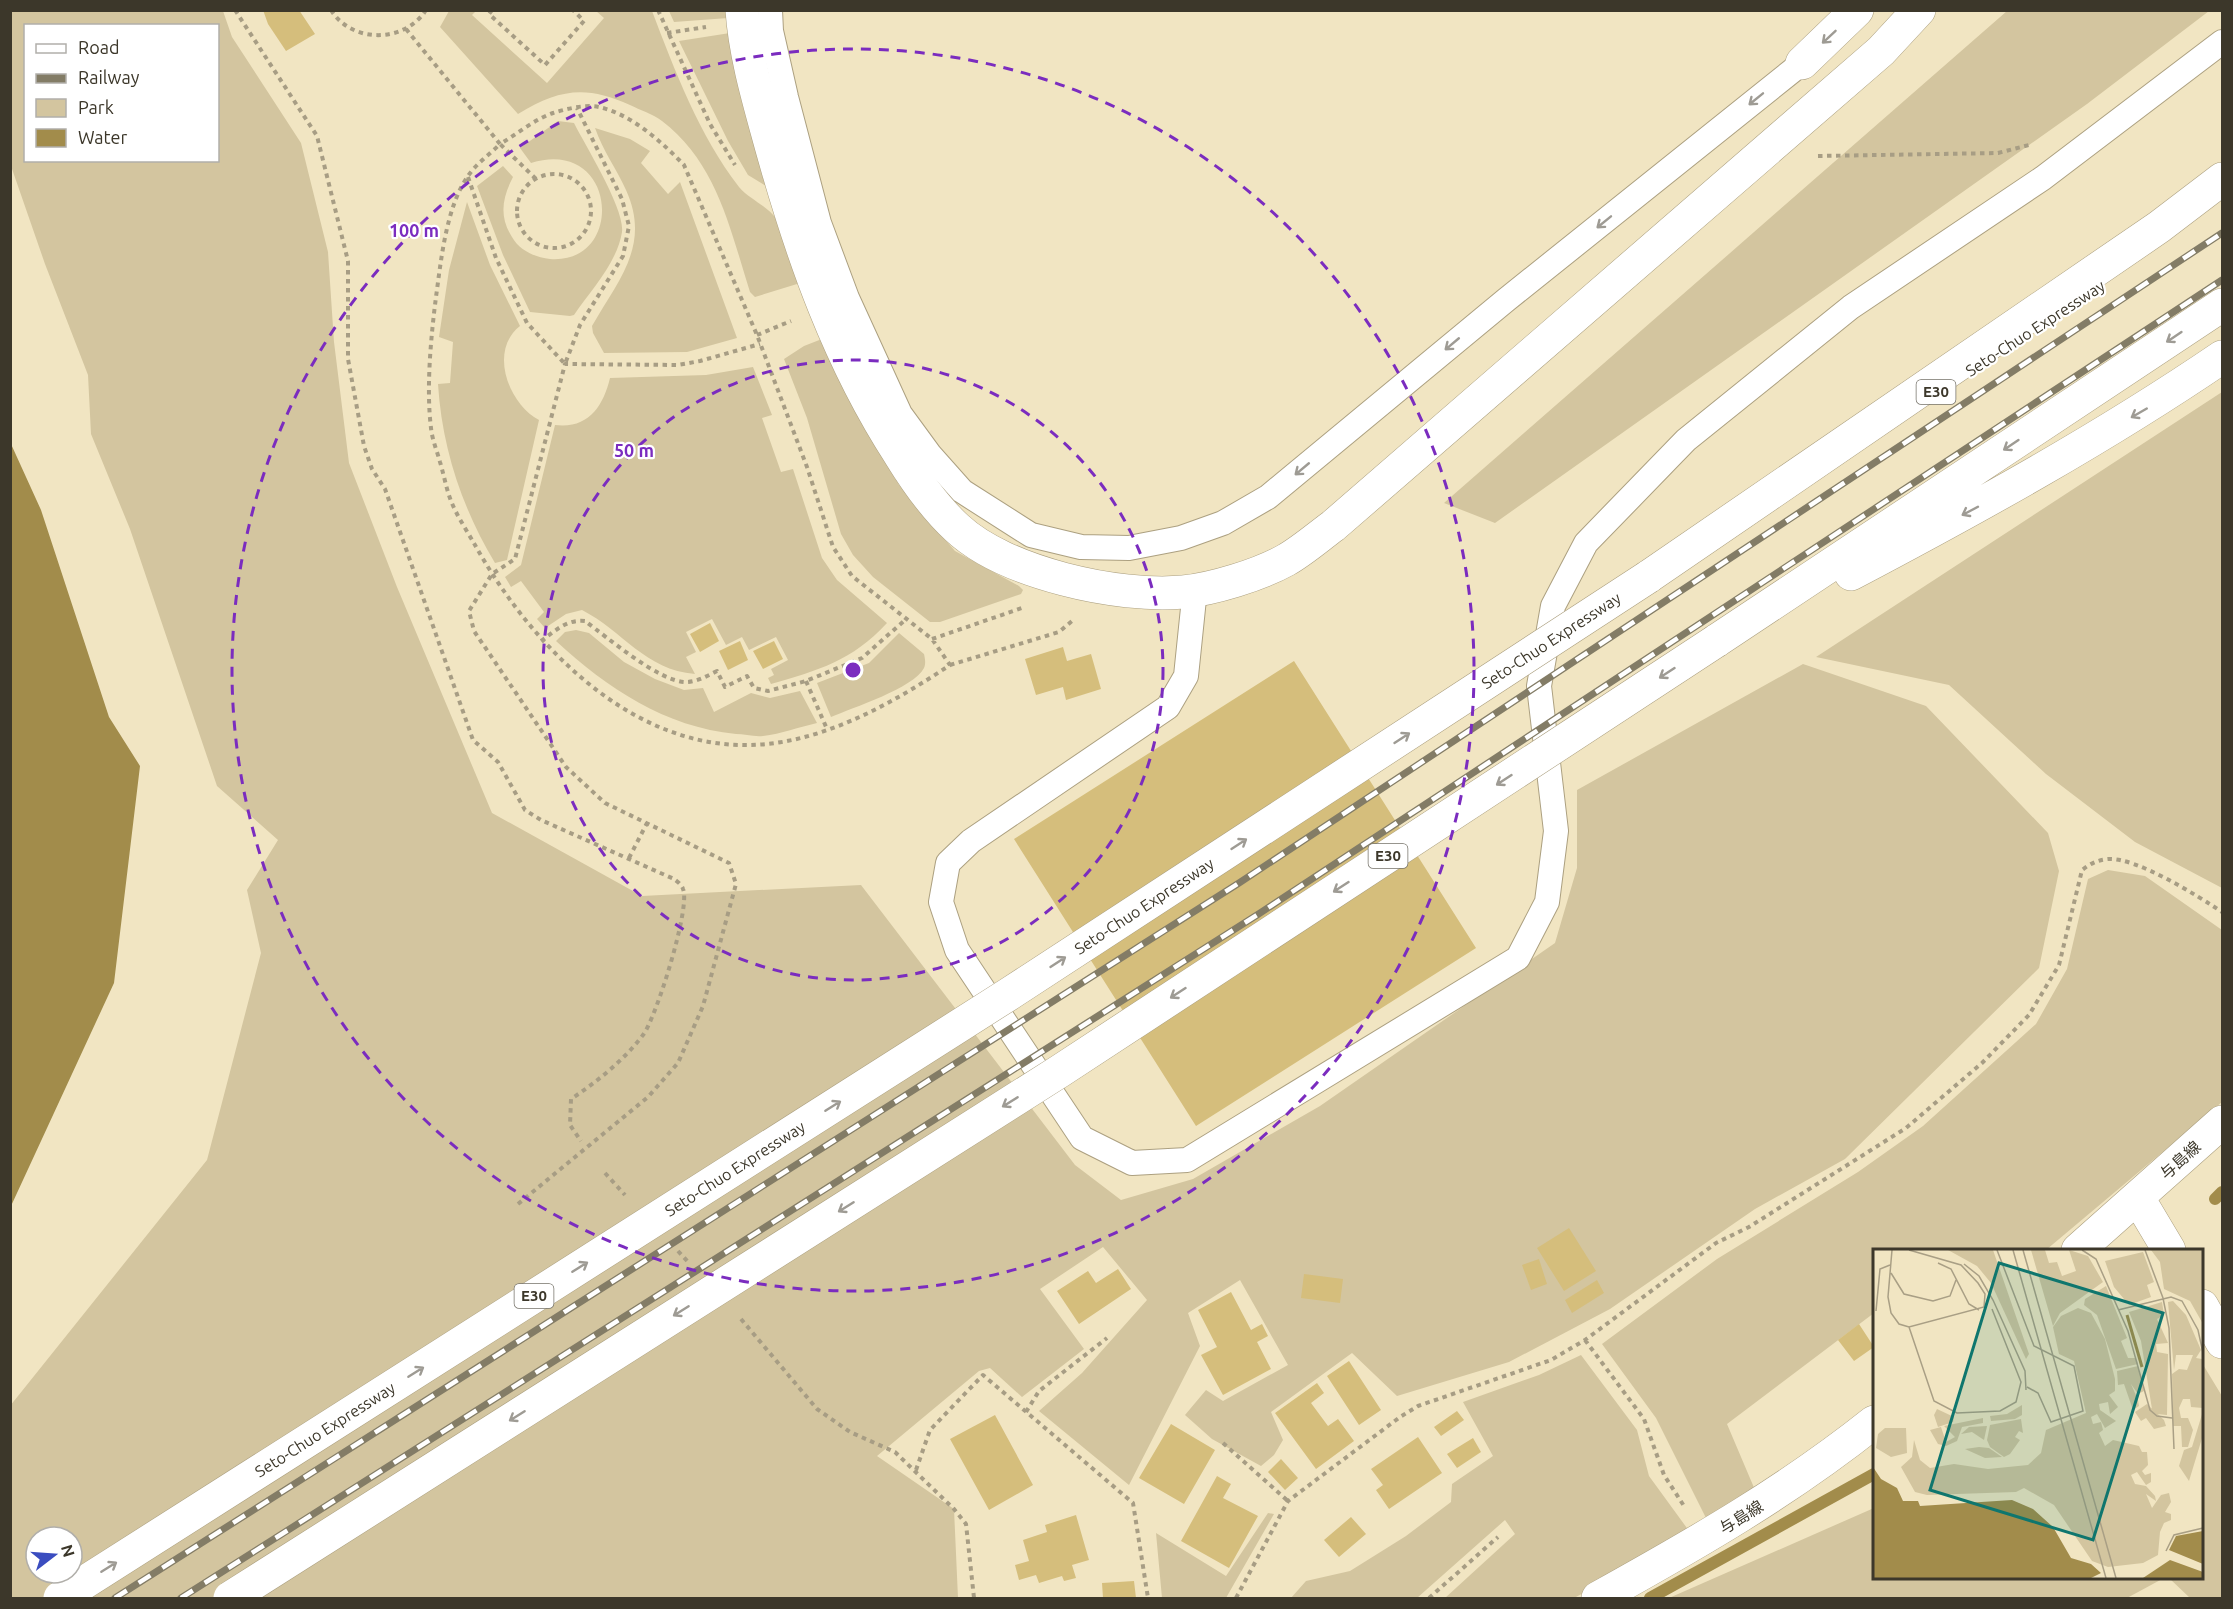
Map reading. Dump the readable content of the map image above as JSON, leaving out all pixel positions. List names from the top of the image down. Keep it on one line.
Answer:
{"streets":{"main road":["Seto-Chuo Expressway","E30","与島線"]},"legend":["Road","Railway","Park","Water"],"north":"right","rings":["100 m","50 m"]}
